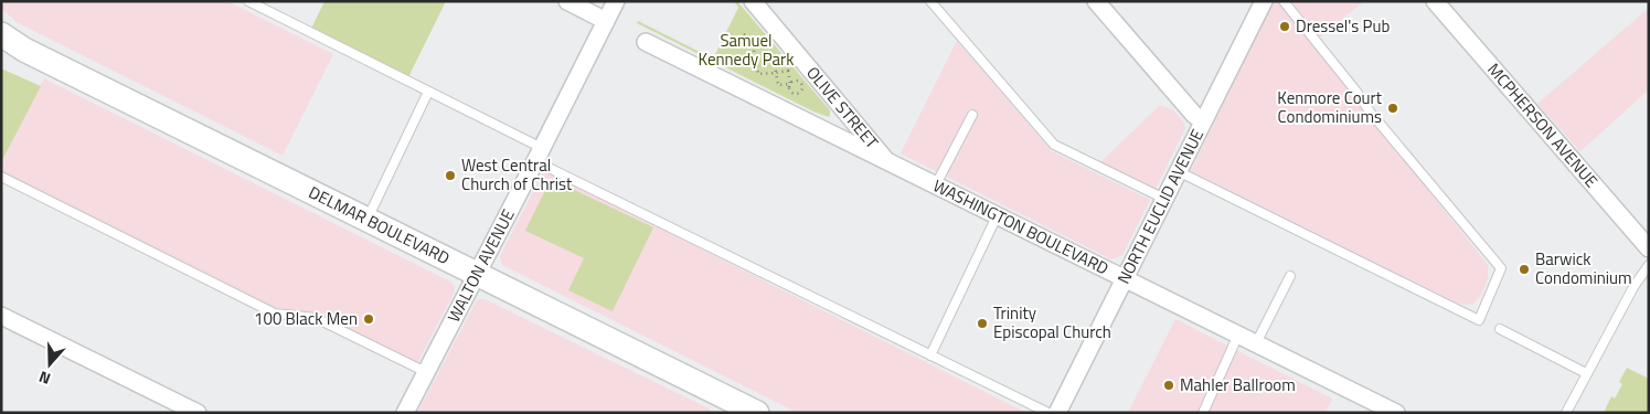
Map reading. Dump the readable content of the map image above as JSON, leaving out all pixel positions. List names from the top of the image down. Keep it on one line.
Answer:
{"streets":{"main road":["DELMAR BOULEVARD"],"street":["OLIVE STREET","MCPHERSON AVENUE","NORTH EUCLID AVENUE","WASHINGTON BOULEVARD","WALTON AVENUE"]},"crossings":[["OLIVE STREET","WASHINGTON BOULEVARD"],["NORTH EUCLID AVENUE","WASHINGTON BOULEVARD"],["DELMAR BOULEVARD","WALTON AVENUE"]],"parks":["Samuel Kennedy Park"],"places":["Dressel's Pub","Kenmore Court Condominiums","West Central Church of Christ","Barwick Condominium","100 Black Men","Trinity Episcopal Church","Mahler Ballroom"],"north":"bottom"}
